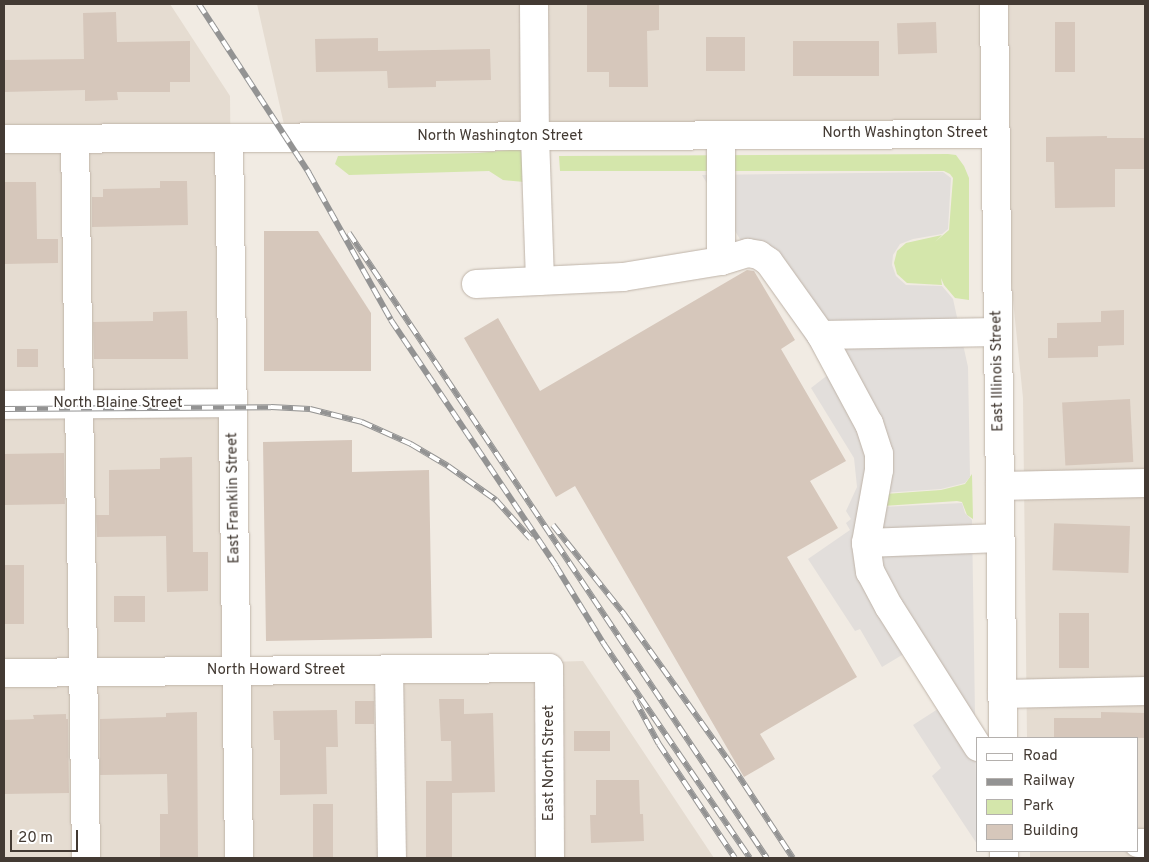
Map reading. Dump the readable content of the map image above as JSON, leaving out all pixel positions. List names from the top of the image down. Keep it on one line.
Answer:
{"streets":{"street":["North Washington Street","East Illinois Street","North Blaine Street","East Franklin Street","North Howard Street","East North Street"]},"crossings":[["North Washington Street","East Illinois Street"],["North Washington Street","East Franklin Street"],["North Blaine Street","East Franklin Street"],["East Franklin Street","North Howard Street"],["North Howard Street","East North Street"]],"legend":["Road","Railway","Park","Building"],"scale_bar":"20 m"}
